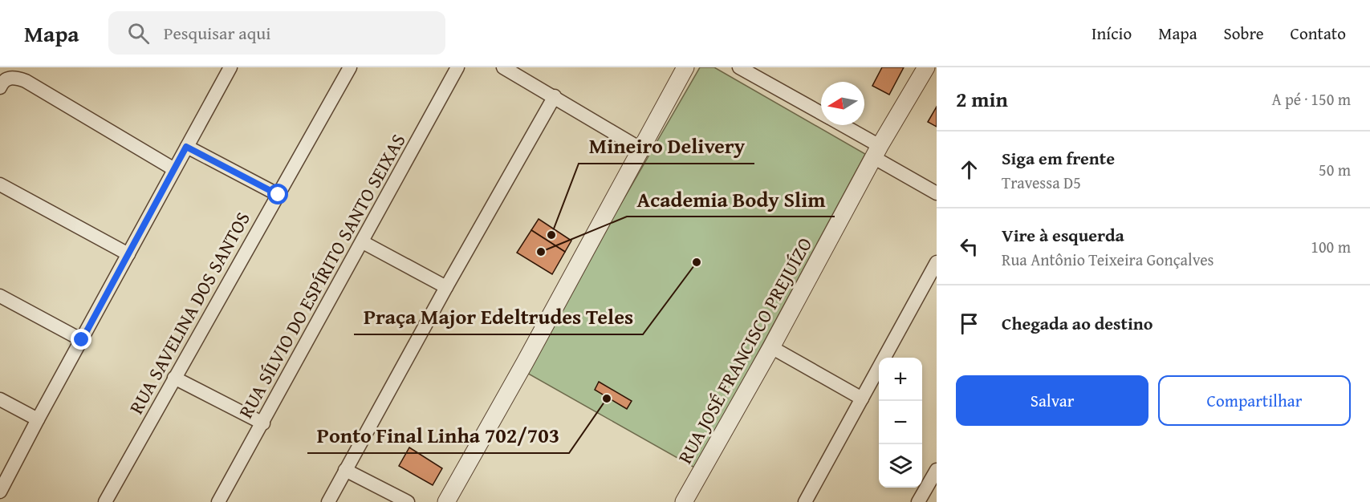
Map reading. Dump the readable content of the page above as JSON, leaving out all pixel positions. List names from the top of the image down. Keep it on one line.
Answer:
{"streets":{"street":["RUA SÍLVIO DO ESPÍRITO SANTO SEIXAS","RUA SAVELINA DOS SANTOS","RUA JOSÉ FRANCISCO PREJUÍZO"]},"places":["Mineiro Delivery","Academia Body Slim","Praça Major Edeltrudes Teles","Ponto Final Linha 702/703"],"north":"left","page":{"header":"Mapa","search":"Pesquisar aqui","nav":["Início","Mapa","Sobre","Contato"],"heading":["2 min","A pé · 150 m"],"list":[["Siga em frente","Travessa D5","50 m"],["Vire à esquerda","Rua Antônio Teixeira Gonçalves","100 m"],"Chegada ao destino"],"map_buttons":["+","−"],"buttons":["Salvar","Compartilhar"]}}
